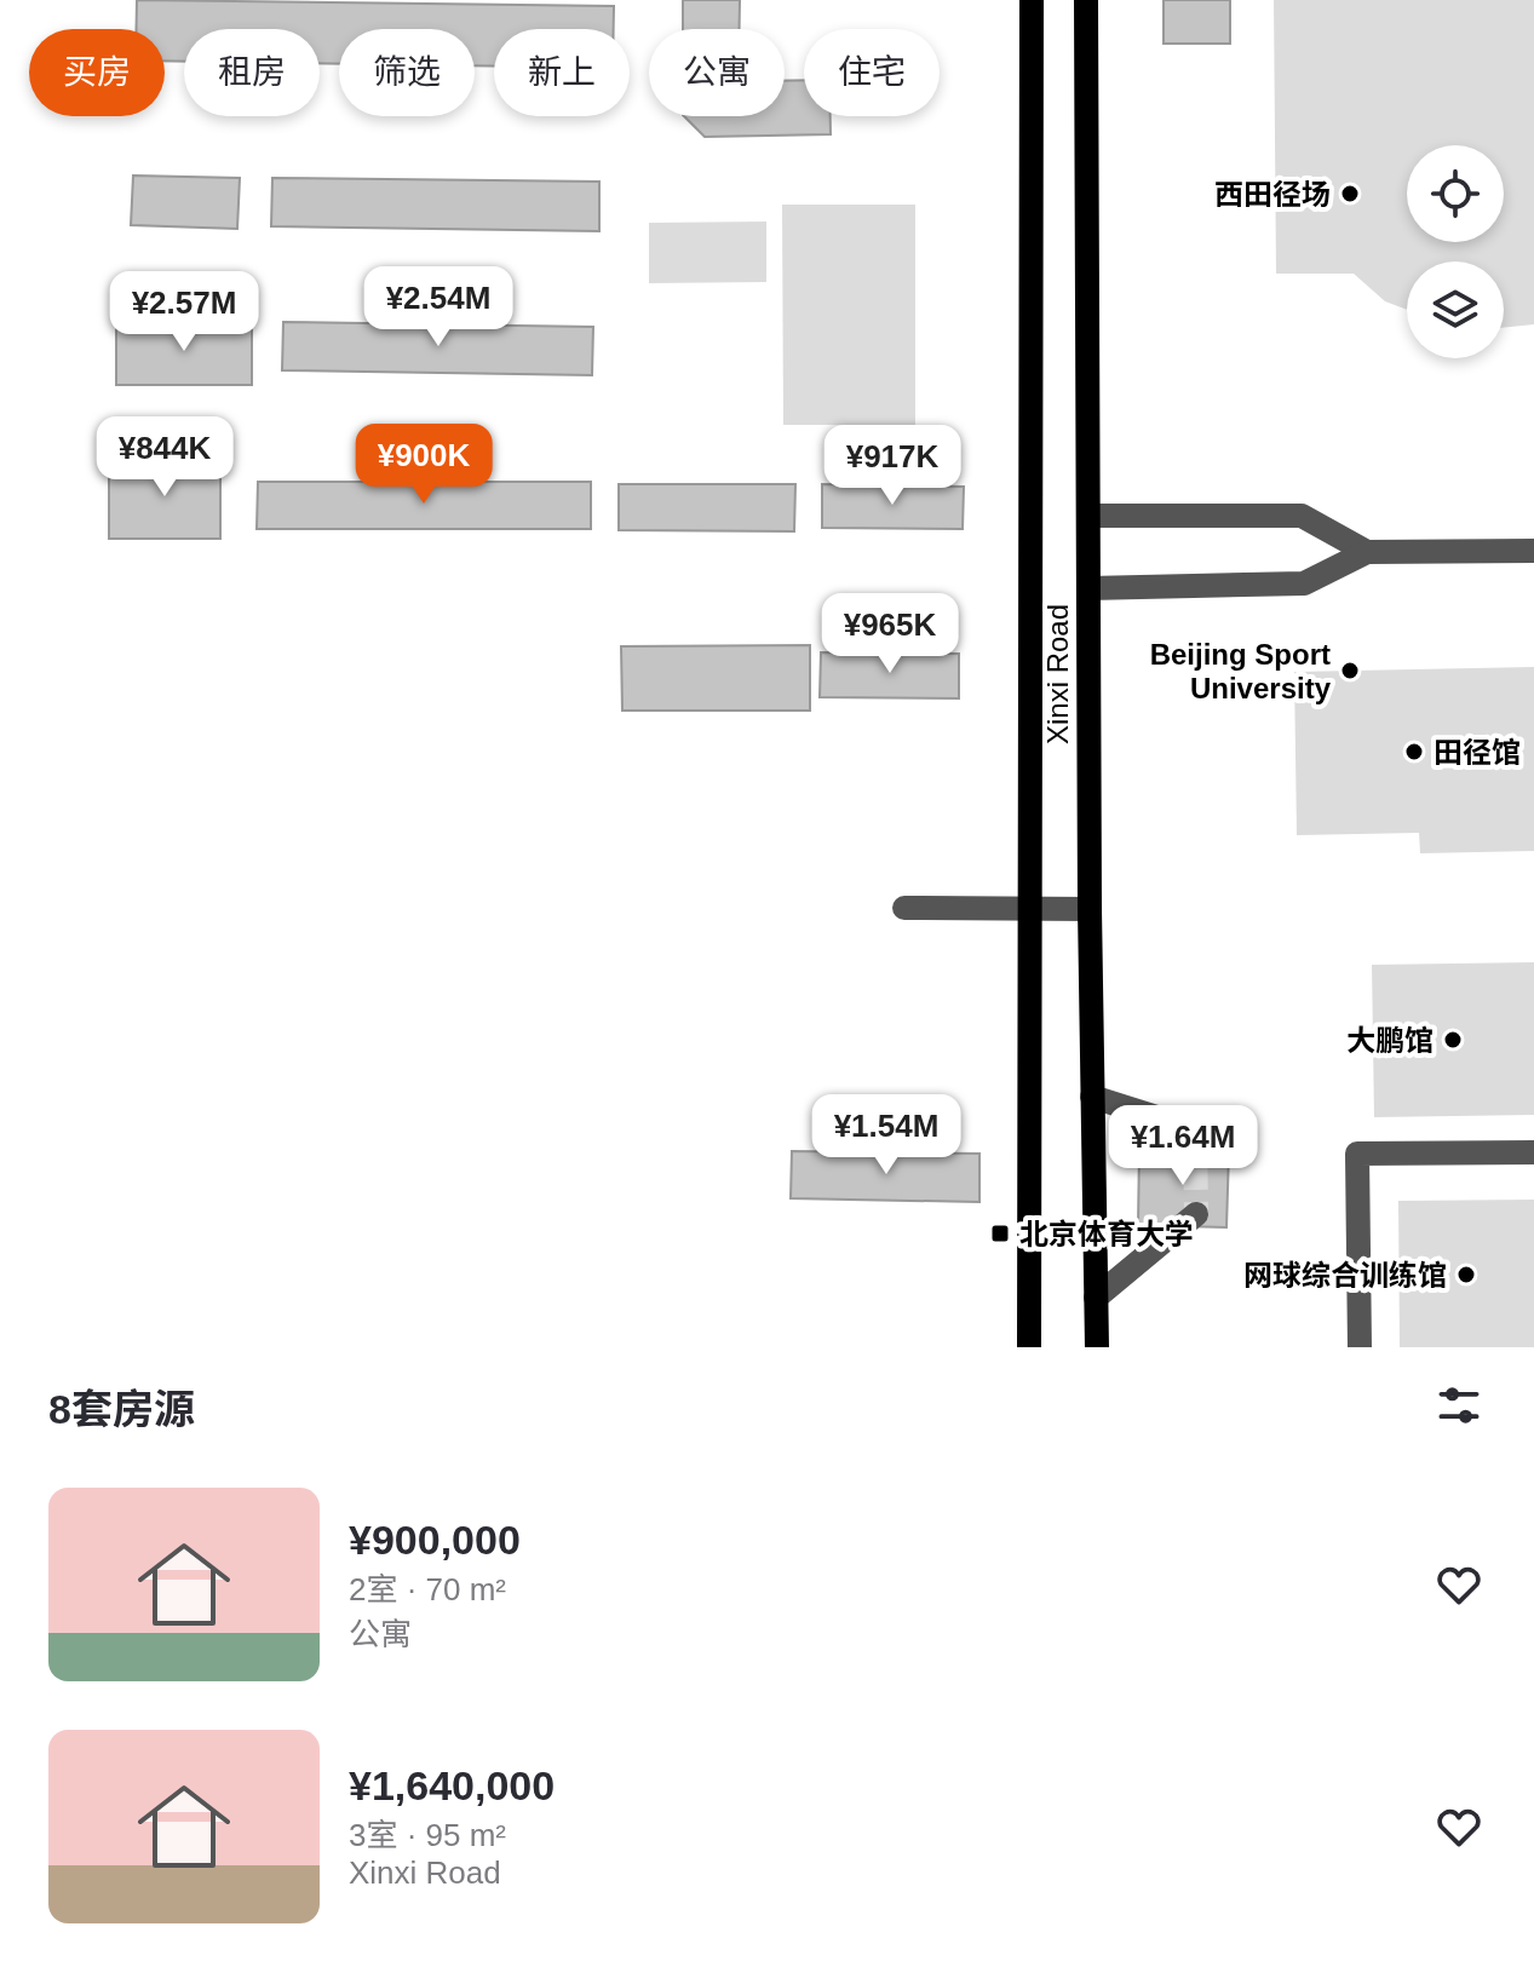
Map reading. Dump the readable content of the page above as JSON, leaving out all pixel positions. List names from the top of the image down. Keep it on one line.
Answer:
{"streets":{"main road":["Xinxi Road"]},"places":{"other":["西田径场","Beijing Sport University","田径馆","大鹏馆","网球综合训练馆"],"transit":["北京体育大学"]},"page":{"chip":["买房","租房","筛选","新上","公寓","住宅"],"price":["¥2.54M","¥2.57M","¥844K","¥900K","¥917K","¥965K","¥1.54M","¥1.64M"],"heading":"8套房源","list":[{"name":"¥900,000","note":"2室 · 70 m² · 公寓"},{"name":"¥1,640,000","note":"3室 · 95 m² · Xinxi Road"}]}}
